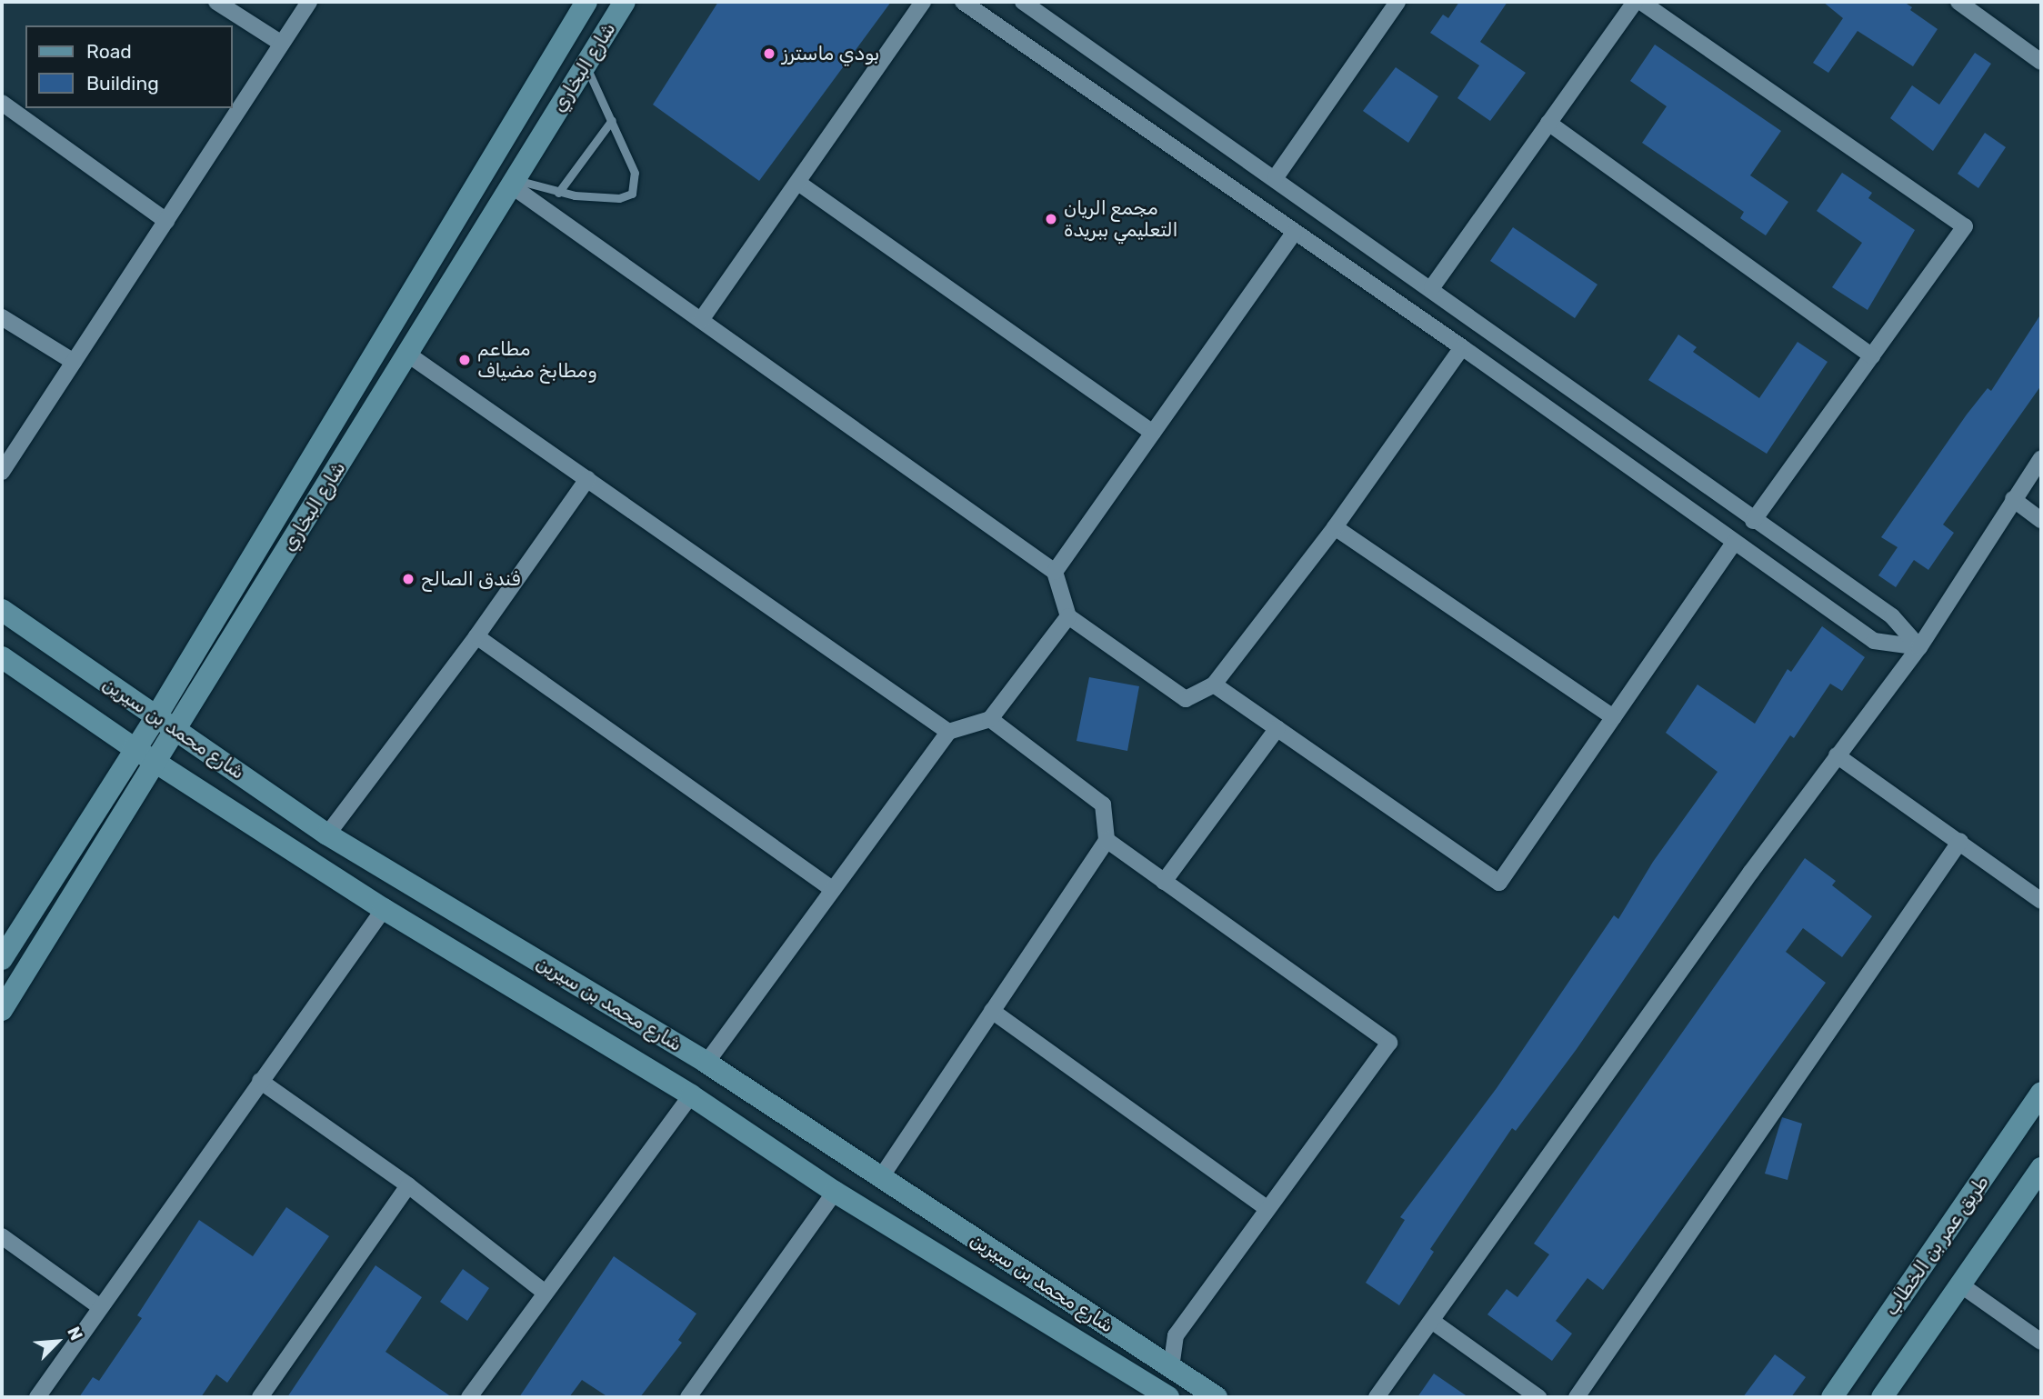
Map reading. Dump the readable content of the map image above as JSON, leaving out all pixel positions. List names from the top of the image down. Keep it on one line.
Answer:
{"streets":{"main road":["شارع البخاري","شارع محمد بن سيرين","طريق عمر بن الخطاب"]},"crossings":[["شارع البخاري","شارع محمد بن سيرين"]],"places":["بودي ماسترز","مجمع الريان التعليمي ببريدة","مطاعم ومطابخ مضياف","فندق الصالح"],"legend":["Road","Building"],"north":"top right"}
